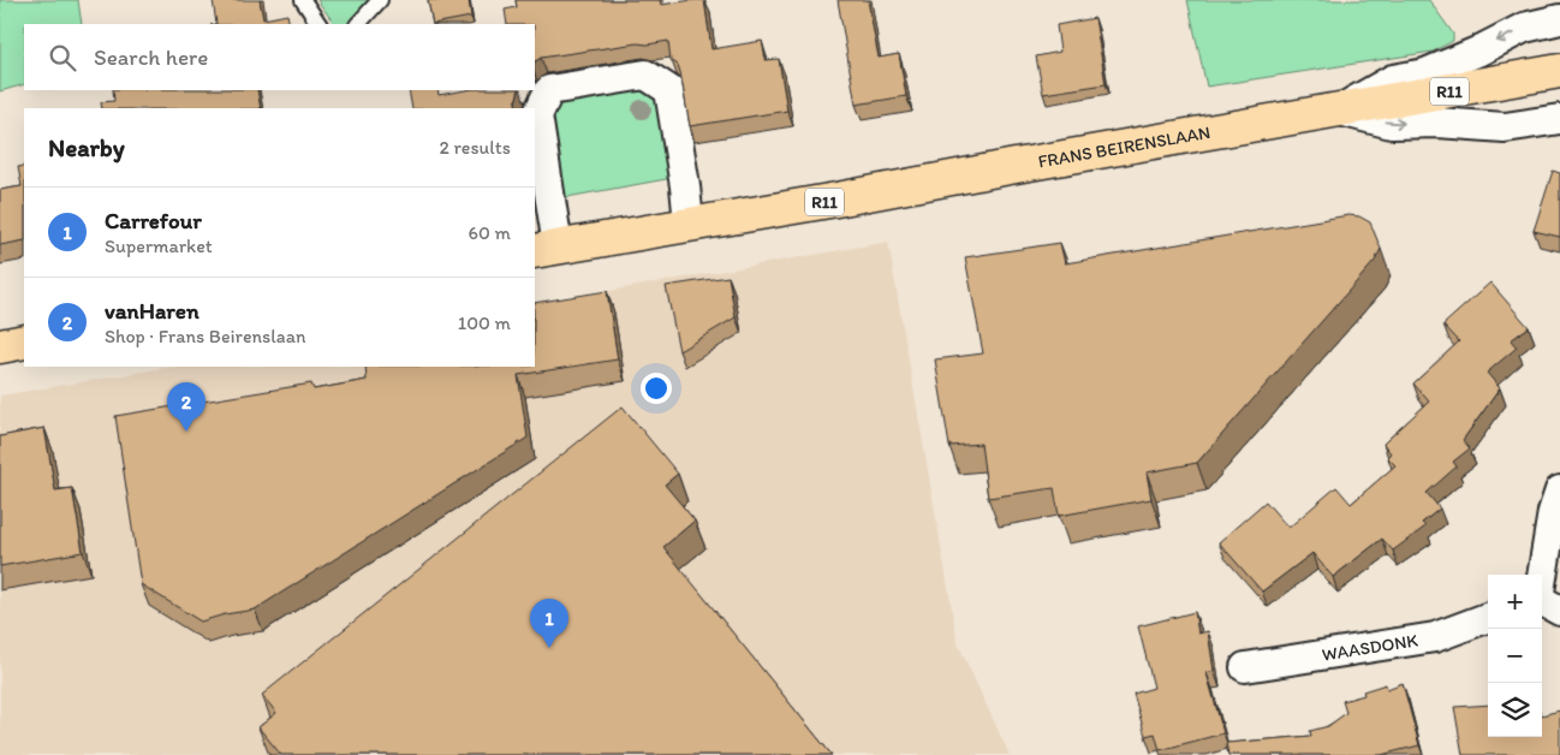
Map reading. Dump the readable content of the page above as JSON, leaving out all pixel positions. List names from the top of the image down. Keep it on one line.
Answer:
{"streets":{"main road":["R11","FRANS BEIRENSLAAN"],"street":["WAASDONK"]},"page":{"search":"Search here","heading":["Nearby","2 results"],"list":[{"mark":"1","name":"Carrefour","note":"Supermarket","value":"60 m"},{"mark":"2","name":"vanHaren","note":"Shop · Frans Beirenslaan","value":"100 m"}],"pins":["2","1"],"map_buttons":["+","−"]}}
